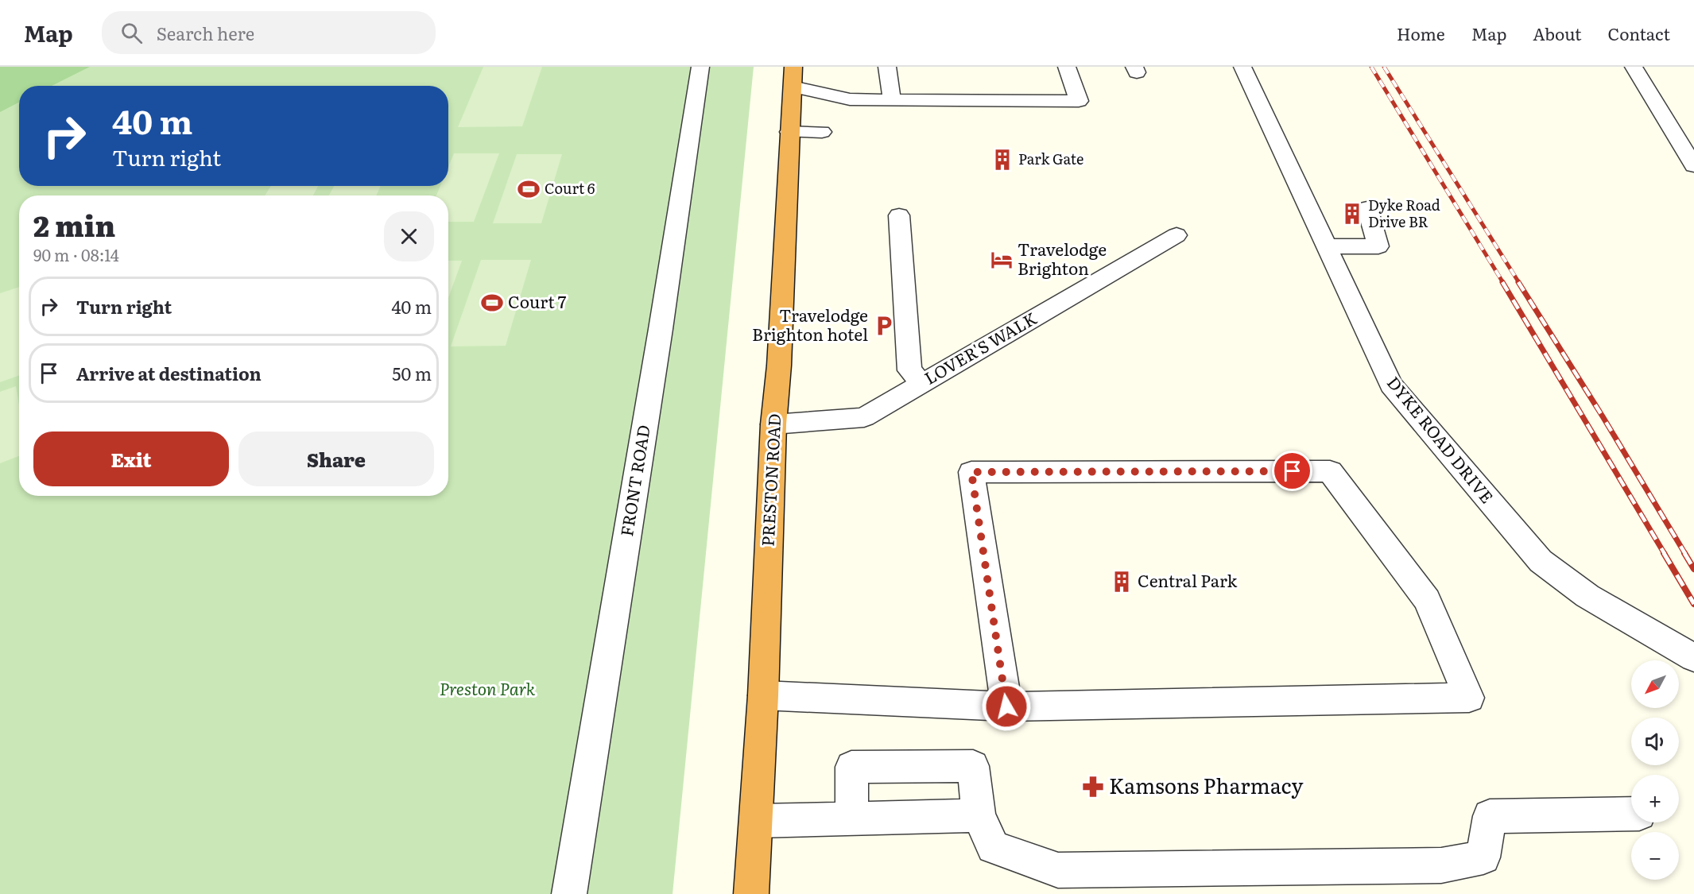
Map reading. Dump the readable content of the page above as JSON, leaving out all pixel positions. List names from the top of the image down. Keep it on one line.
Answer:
{"streets":{"highway":["PRESTON ROAD"],"street":["LOVER'S WALK","DYKE ROAD DRIVE","FRONT ROAD"]},"crossings":[["LOVER'S WALK","PRESTON ROAD"]],"parks":["Preston Park"],"places":{"building":["Park Gate","Dyke Road Drive BR","Central Park"],"sports":["Court 6","Court 7"],"hotel":["Travelodge Brighton"],"parking":["Travelodge Brighton hotel"],"pharmacy":["Kamsons Pharmacy"]},"north":"bottom left","page":{"header":"Map","search":"Search here","nav":["Home","Map","About","Contact"],"turn":["40 m","Turn right"],"heading":["2 min","90 m · 08:14"],"list":[{"name":"Turn right","value":"40 m"},{"name":"Arrive at destination","value":"50 m"}],"buttons":["Exit","Share"],"map_buttons":["+","−"]}}
